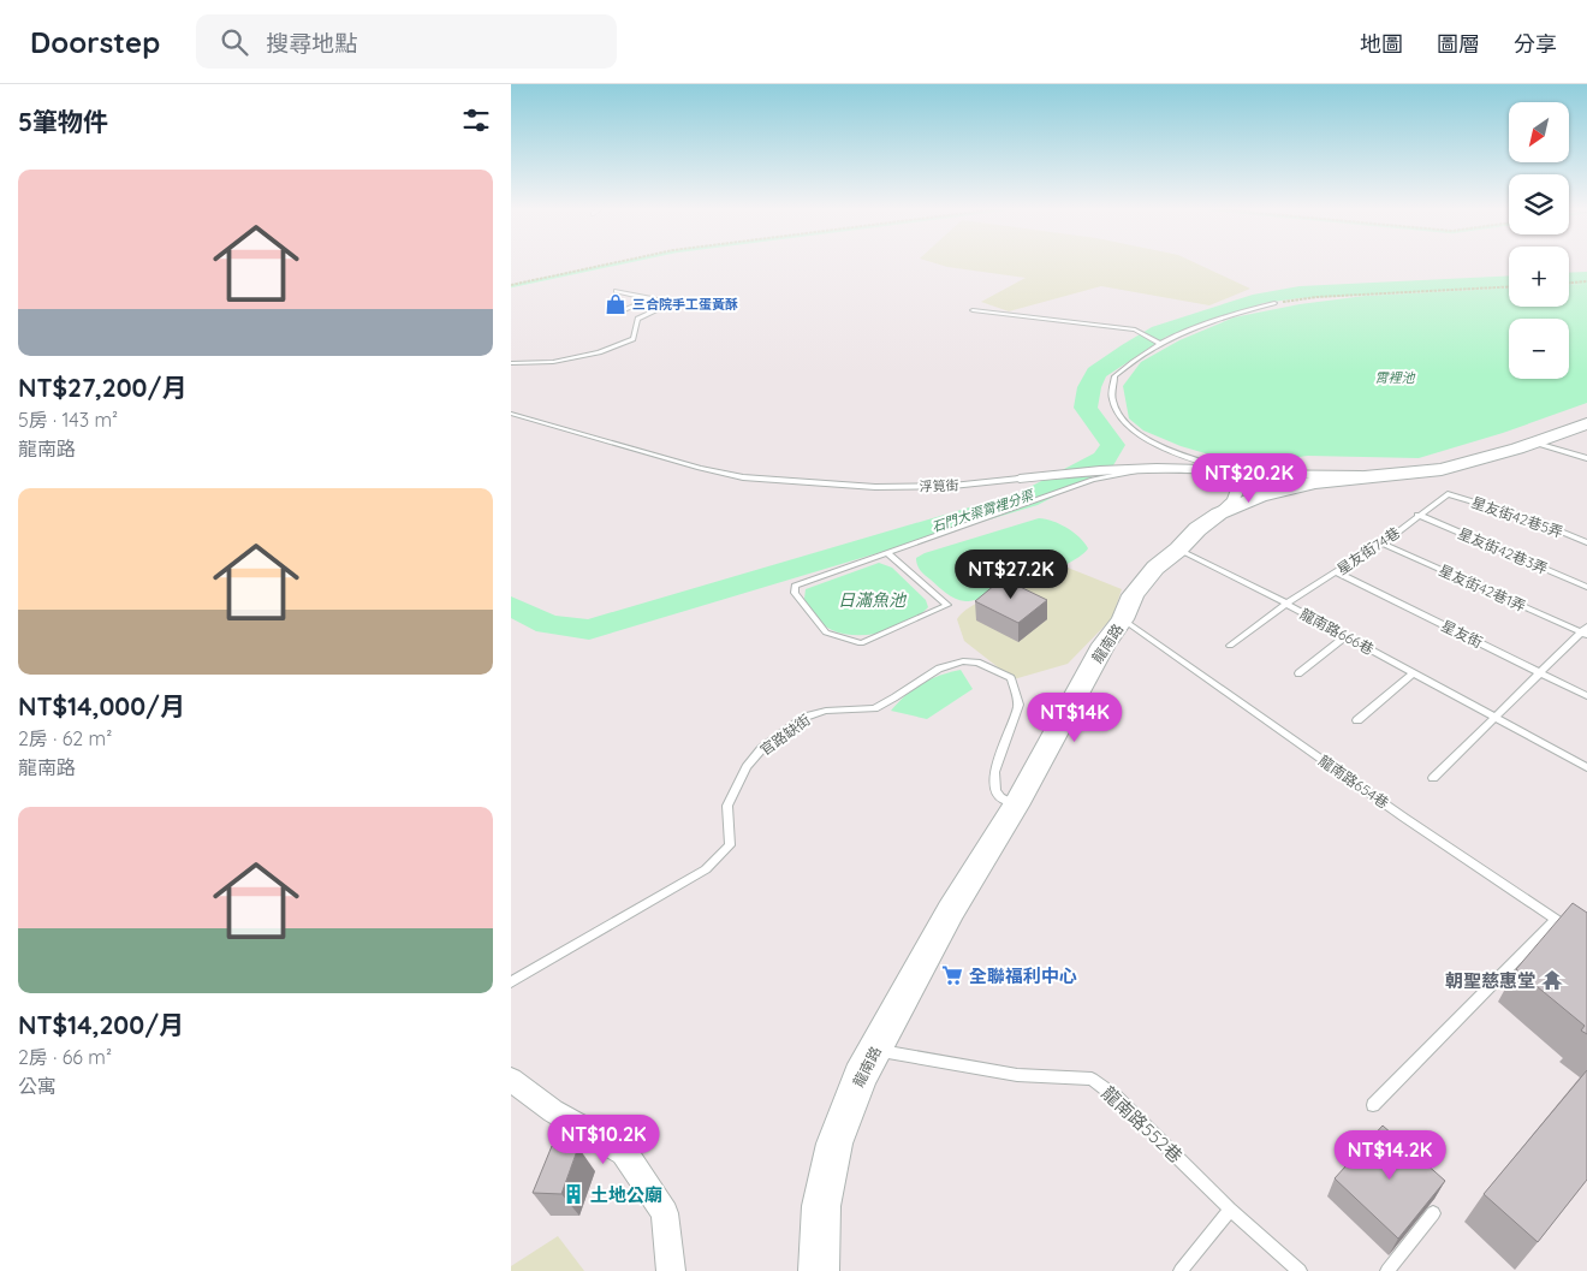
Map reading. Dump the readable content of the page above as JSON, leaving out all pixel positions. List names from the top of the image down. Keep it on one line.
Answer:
{"streets":{"main road":["龍南路"],"street":["浮筧街"],"lane":["星友街42巷5弄","星友街74巷","星友街42巷3弄","星友街42巷1弄","龍南路666巷","星友街","官路缺街","龍南路654巷","龍南路552巷"]},"crossings":[["浮筧街","龍南路"],["星友街42巷5弄","星友街74巷"],["星友街74巷","星友街42巷3弄"],["星友街74巷","星友街42巷1弄"],["星友街74巷","龍南路666巷"],["星友街74巷","星友街"],["龍南路666巷","龍南路"],["龍南路","官路缺街"],["龍南路","龍南路654巷"],["龍南路","龍南路552巷"]],"water":["霄裡池","石門大渠霄裡分渠","日滿魚池"],"places":{"shop":["三合院手工蛋黃酥"],"supermarket":["全聯福利中心"],"temple":["朝聖慈惠堂"],"building":["土地公廟"]},"north":"bottom left","page":{"header":"Doorstep","search":"搜尋地點","nav":["地圖","圖層","分享"],"heading":"5筆物件","map_buttons":["+","−"],"list":[{"name":"NT$27,200/月","note":"5房 · 143 m² · 龍南路"},{"name":"NT$14,000/月","note":"2房 · 62 m² · 龍南路"},{"name":"NT$14,200/月","note":"2房 · 66 m² · 公寓"}],"price":["NT$20.2K","NT$27.2K","NT$14K","NT$10.2K","NT$14.2K"]}}
